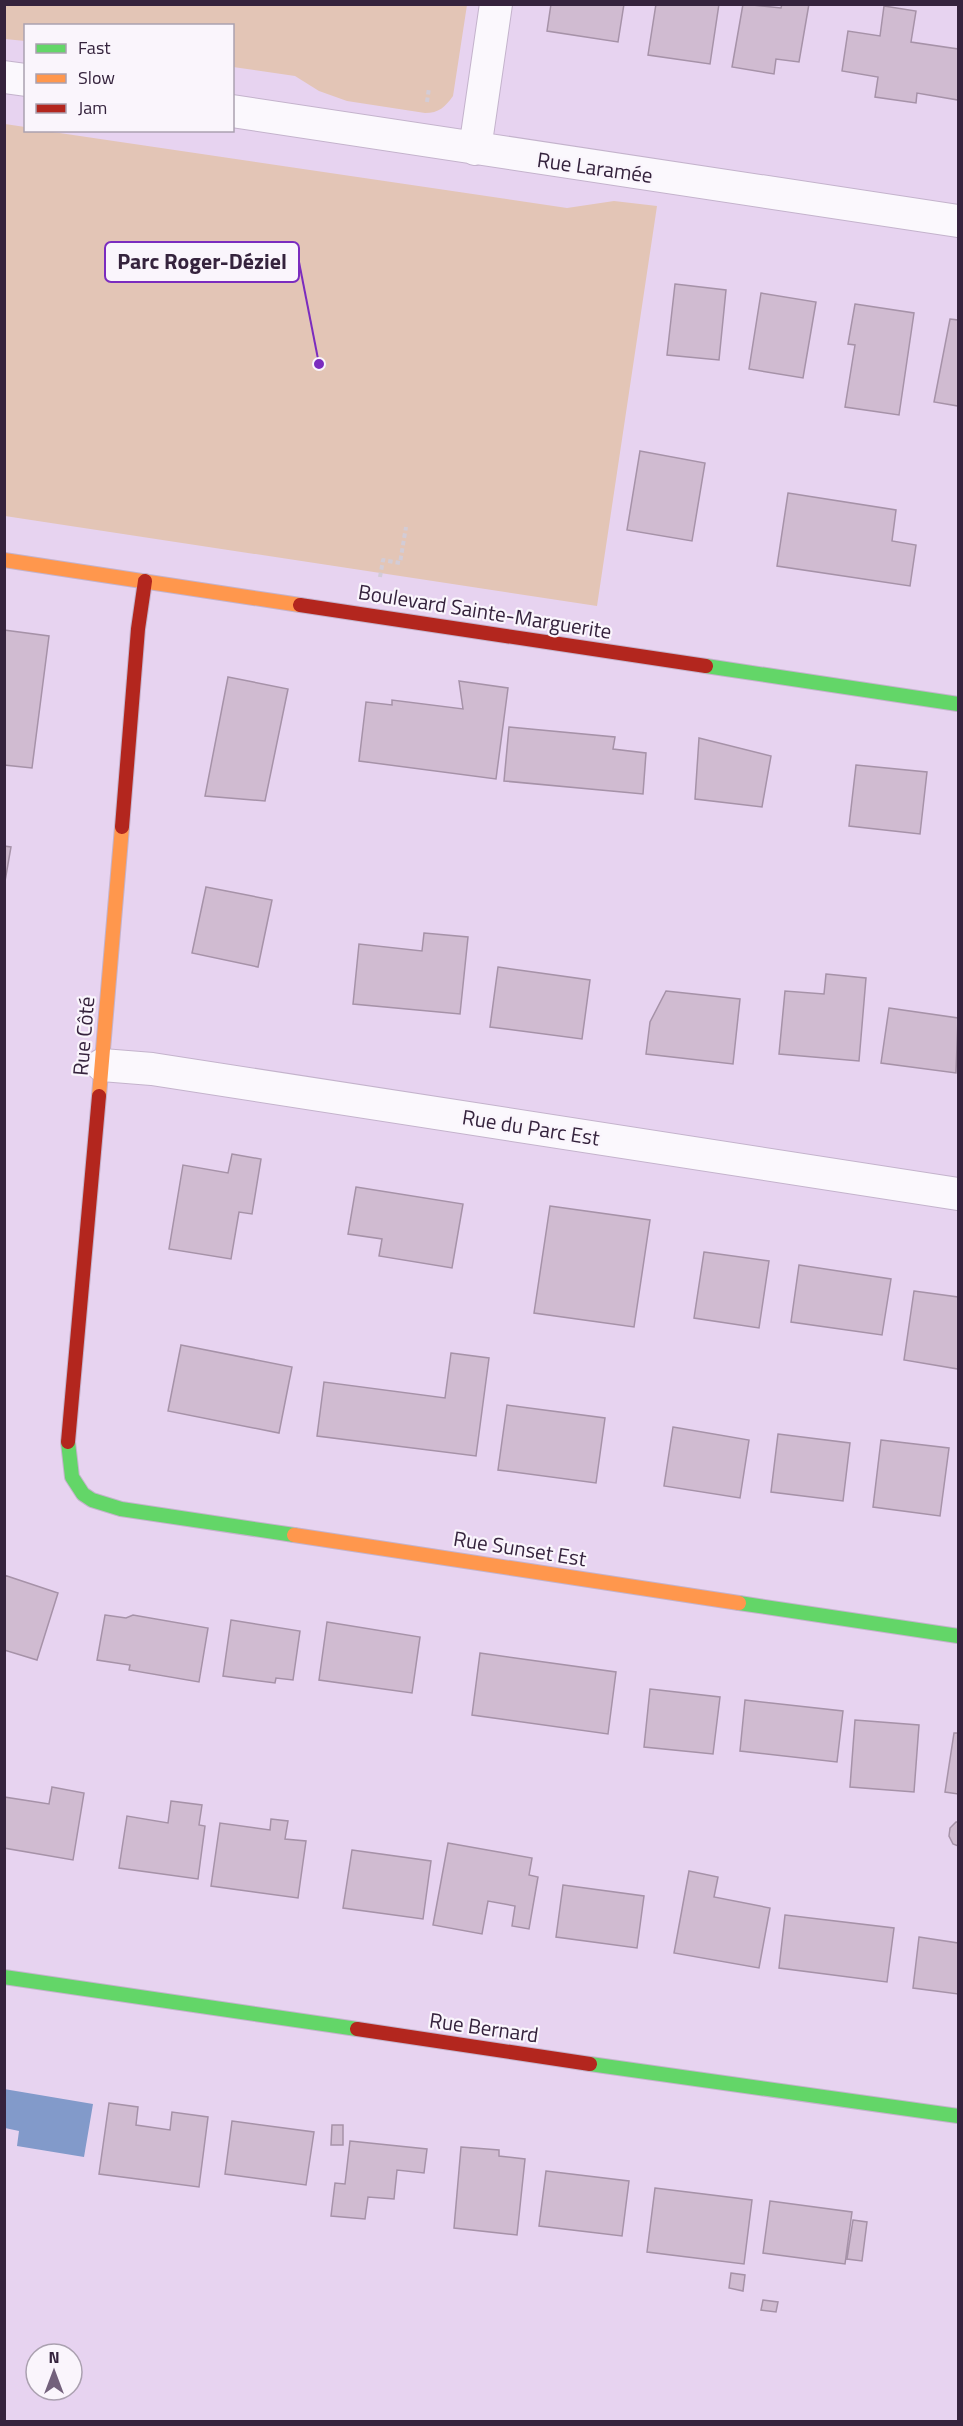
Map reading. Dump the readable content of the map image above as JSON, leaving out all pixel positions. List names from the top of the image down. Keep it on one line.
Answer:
{"streets":{"street":["Rue Laramée","Boulevard Sainte-Marguerite","Rue Côté","Rue du Parc Est","Rue Sunset Est","Rue Bernard"]},"crossings":[["Boulevard Sainte-Marguerite","Rue Côté"],["Rue Côté","Rue du Parc Est"],["Rue Côté","Rue Sunset Est"]],"places":["Parc Roger-Déziel"],"legend":["Fast","Slow","Jam"],"north":"top"}
